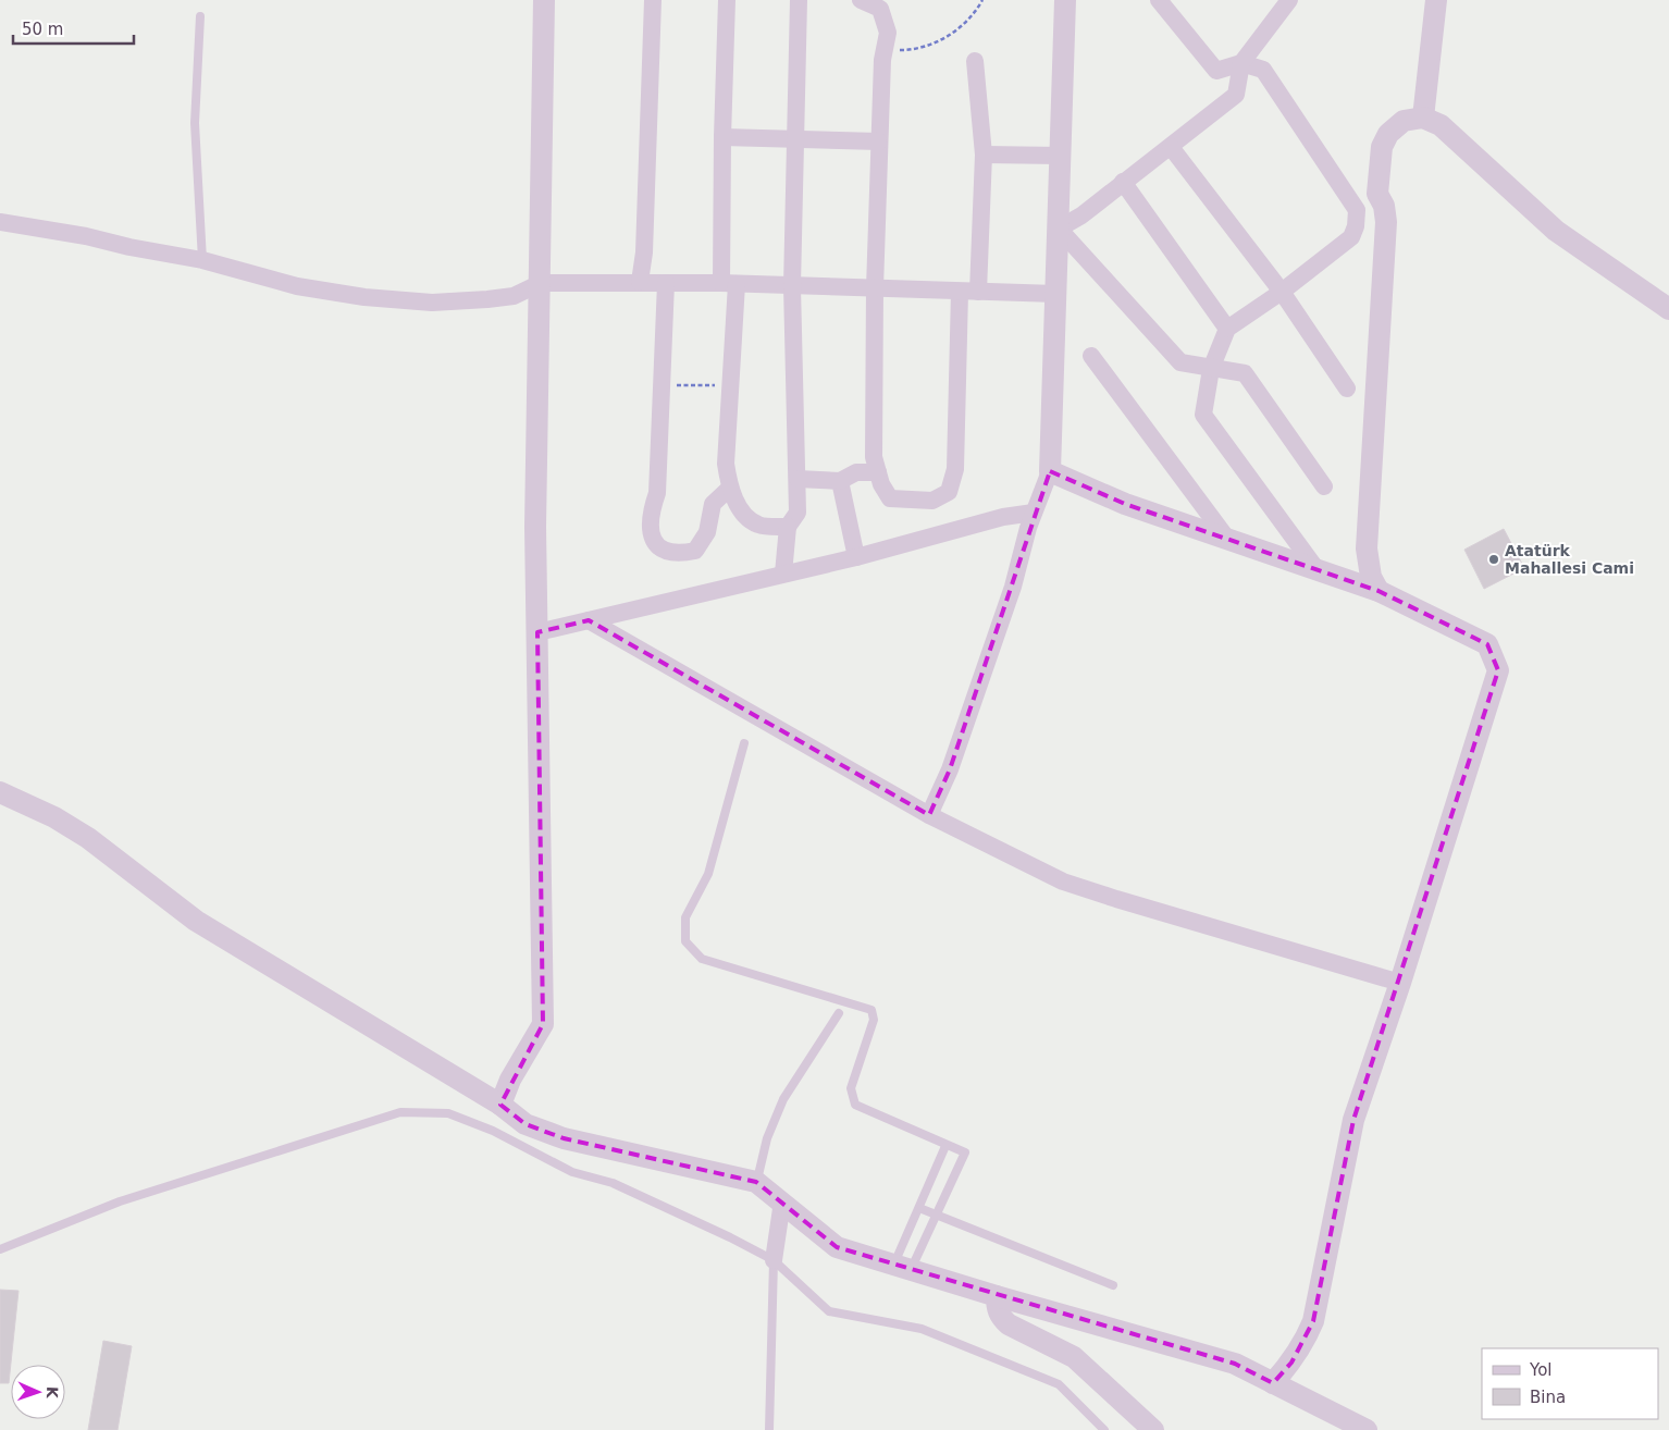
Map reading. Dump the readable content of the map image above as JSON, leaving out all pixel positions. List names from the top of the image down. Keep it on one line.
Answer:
{"places":["Atatürk Mahallesi Cami"],"legend":["Yol","Bina"],"scale_bar":"50 m","north":"right"}
